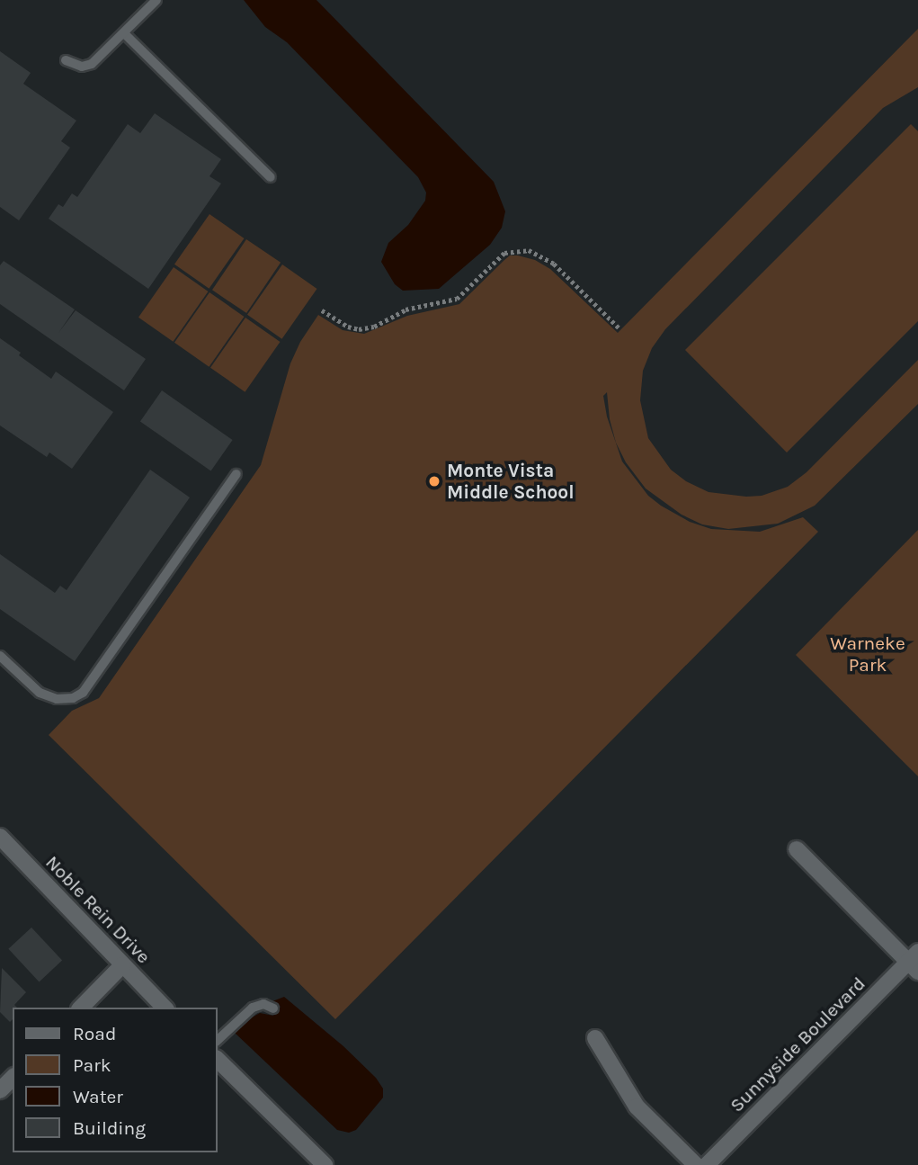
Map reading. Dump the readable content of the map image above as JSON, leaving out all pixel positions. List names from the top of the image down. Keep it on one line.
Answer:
{"streets":{"street":["Noble Rein Drive","Sunnyside Boulevard"]},"parks":["Warneke Park"],"places":["Monte Vista Middle School"],"legend":["Road","Park","Water","Building"]}
